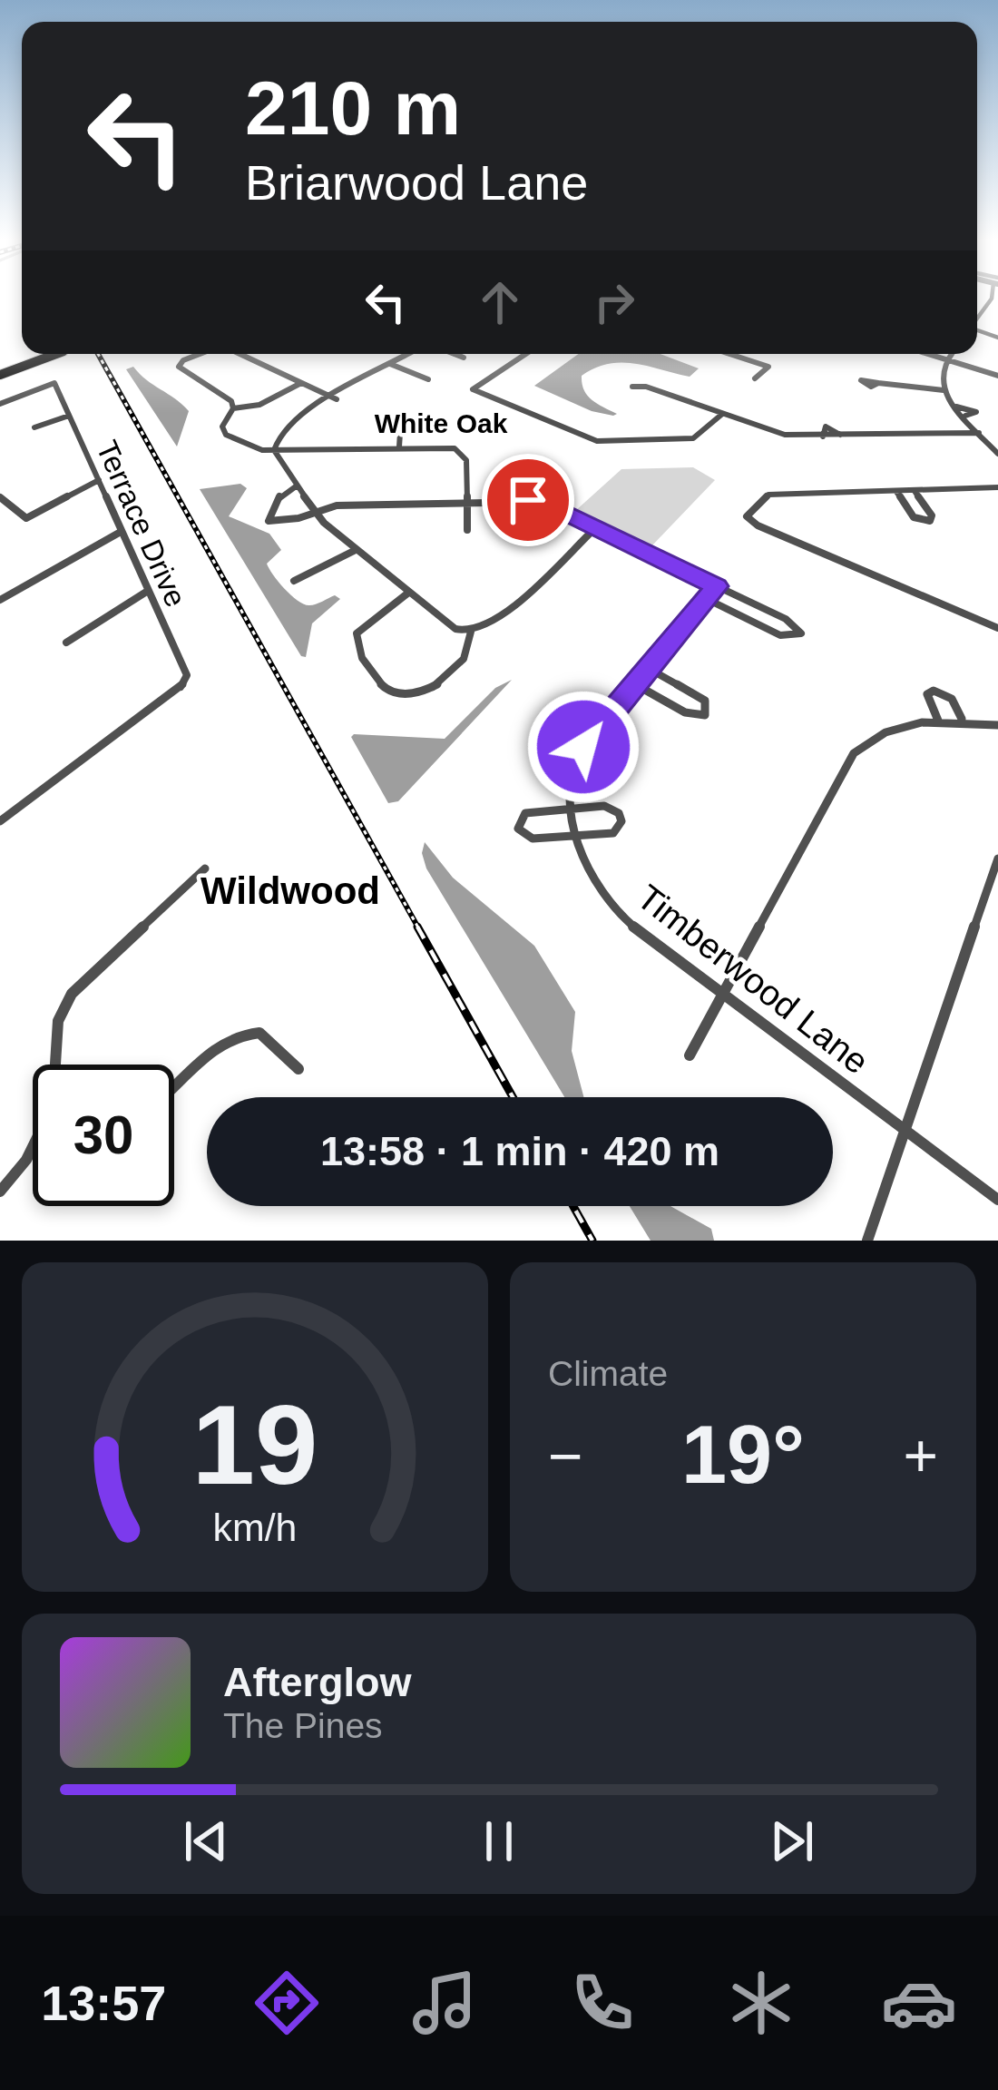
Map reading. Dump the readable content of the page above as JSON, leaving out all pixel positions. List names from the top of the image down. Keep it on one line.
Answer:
{"streets":{"street":["Terrace Drive","Timberwood Lane"]},"districts":["White Oak","Wildwood"],"page":{"turn":["210 m","Briarwood Lane"],"limit":"30","trip":"13:58 · 1 min · 420 m","tile":"Climate","heat":["−","19°","+"],"song":["Afterglow","The Pines"],"tabs":"13:57","gauge":["19","km/h"]}}
